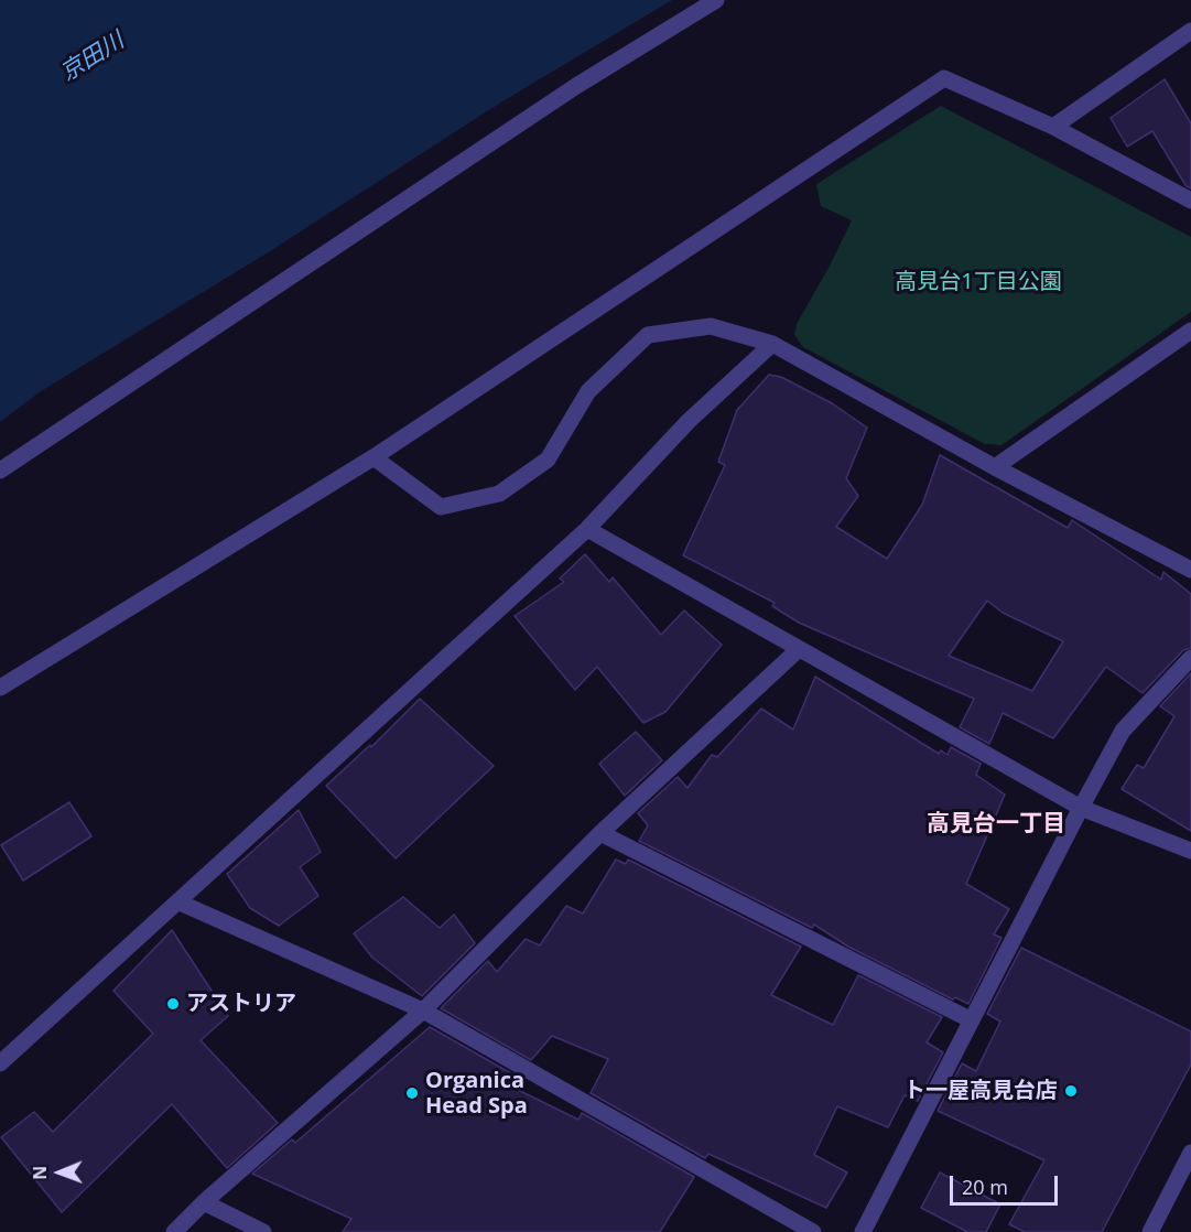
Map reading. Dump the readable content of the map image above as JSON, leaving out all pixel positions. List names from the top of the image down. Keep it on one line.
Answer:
{"districts":["高見台一丁目"],"water":["京田川"],"parks":["高見台1丁目公園"],"places":["アストリア","ト一屋高見台店","Organica Head Spa"],"scale_bar":"20 m","north":"left"}
